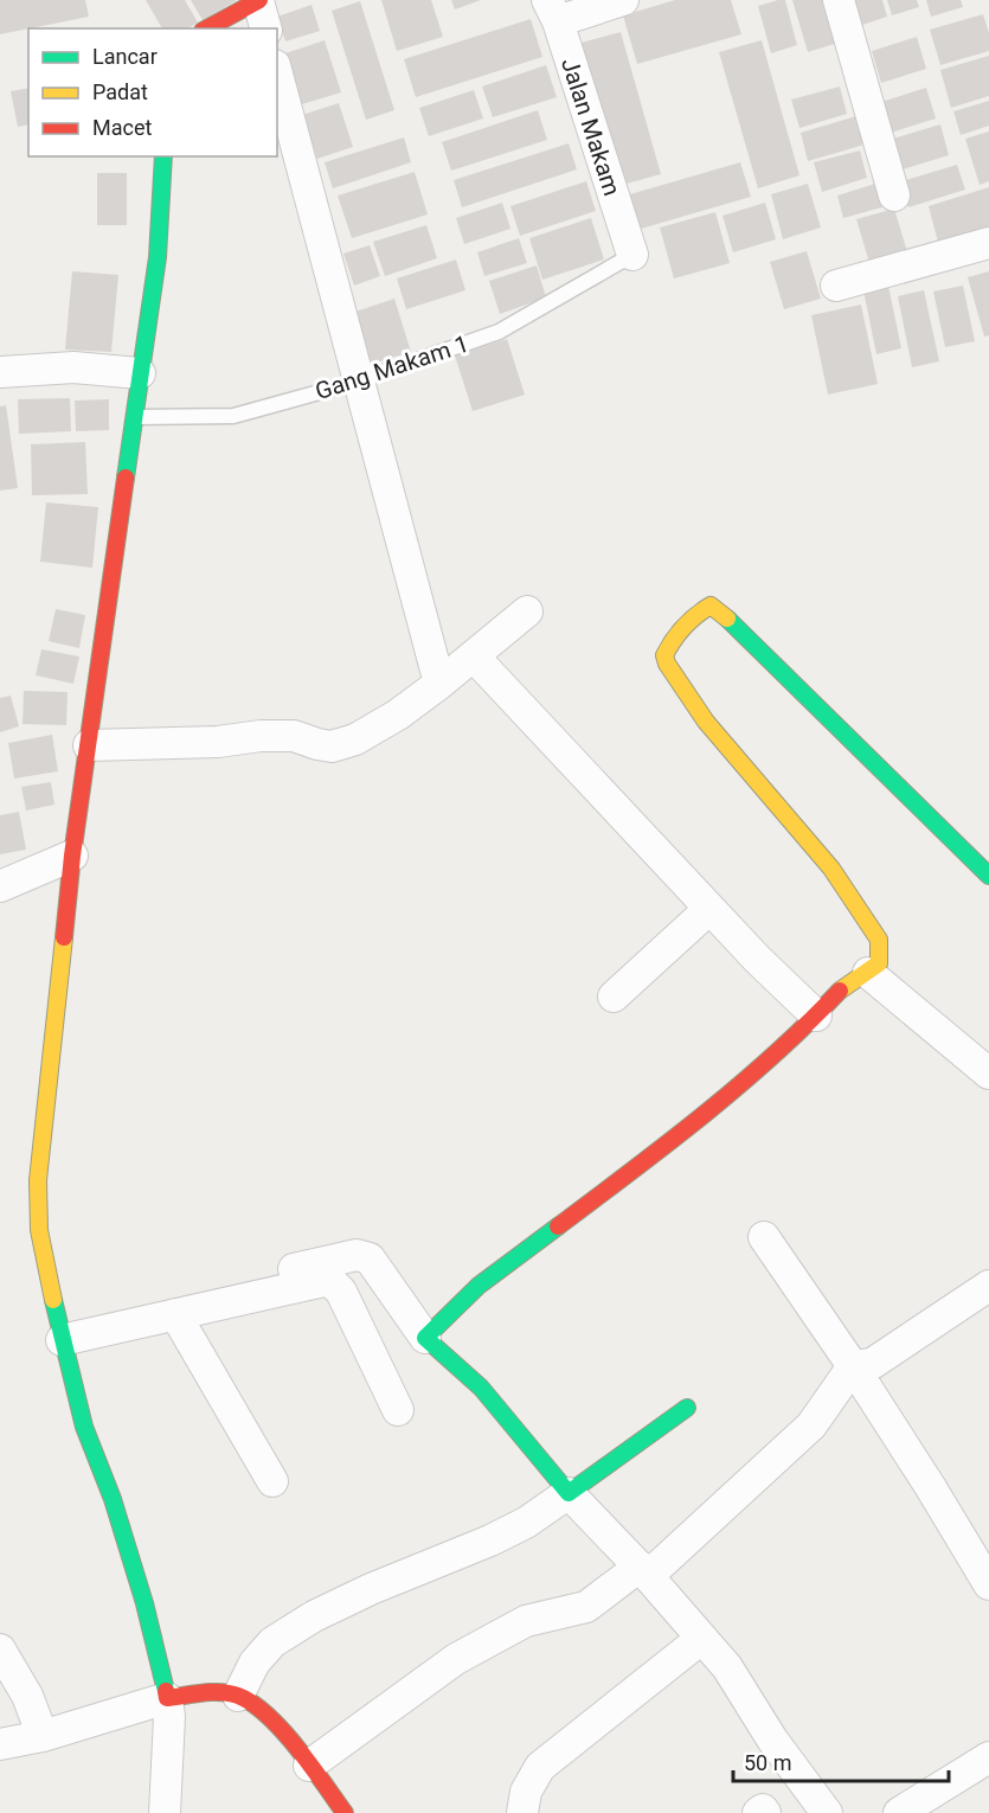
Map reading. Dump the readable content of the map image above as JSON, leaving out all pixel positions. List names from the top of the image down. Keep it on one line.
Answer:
{"streets":{"street":["Jalan Makam"],"lane":["Gang Makam 1"]},"crossings":[["Jalan Makam","Gang Makam 1"]],"legend":["Lancar","Padat","Macet"],"scale_bar":"50 m"}
